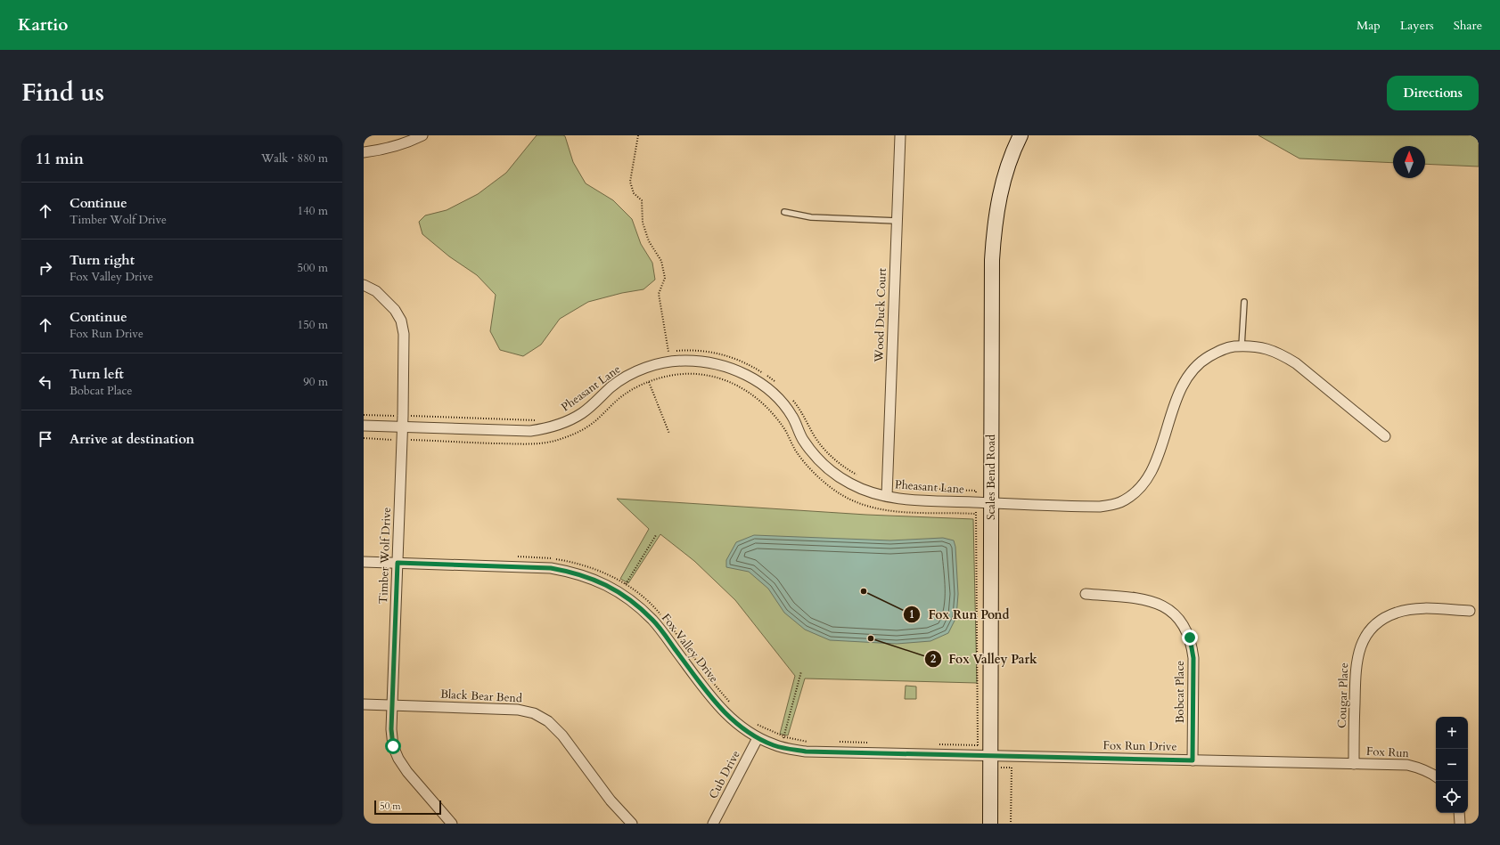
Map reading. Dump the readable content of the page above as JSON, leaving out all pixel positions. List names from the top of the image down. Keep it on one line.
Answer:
{"streets":{"street":["Wood Duck Court","Pheasant Lane","Scales Bend Road","Timber Wolf Drive","Fox Valley Drive","Bobcat Place","Cougar Place","Black Bear Bend","Fox Run Drive","Fox Run","Cub Drive"]},"crossings":[["Wood Duck Court","Pheasant Lane"],["Pheasant Lane","Scales Bend Road"],["Pheasant Lane","Timber Wolf Drive"],["Scales Bend Road","Fox Valley Drive"],["Scales Bend Road","Fox Run Drive"],["Timber Wolf Drive","Fox Valley Drive"],["Timber Wolf Drive","Black Bear Bend"],["Fox Valley Drive","Fox Run Drive"],["Fox Valley Drive","Cub Drive"],["Bobcat Place","Fox Run Drive"],["Cougar Place","Fox Run Drive"],["Cougar Place","Fox Run"],["Fox Run Drive","Fox Run"]],"places":["Fox Run Pond","Fox Valley Park"],"scale_bar":"50 m","north":"top","page":{"header":"Kartio","nav":["Map","Layers","Share"],"title":"Find us","buttons":"Directions","heading":["11 min","Walk · 880 m"],"list":[["Continue","Timber Wolf Drive","140 m"],["Turn right","Fox Valley Drive","500 m"],["Continue","Fox Run Drive","150 m"],["Turn left","Bobcat Place","90 m"],"Arrive at destination"],"map_buttons":["+","−"],"scale":"50 m"}}
